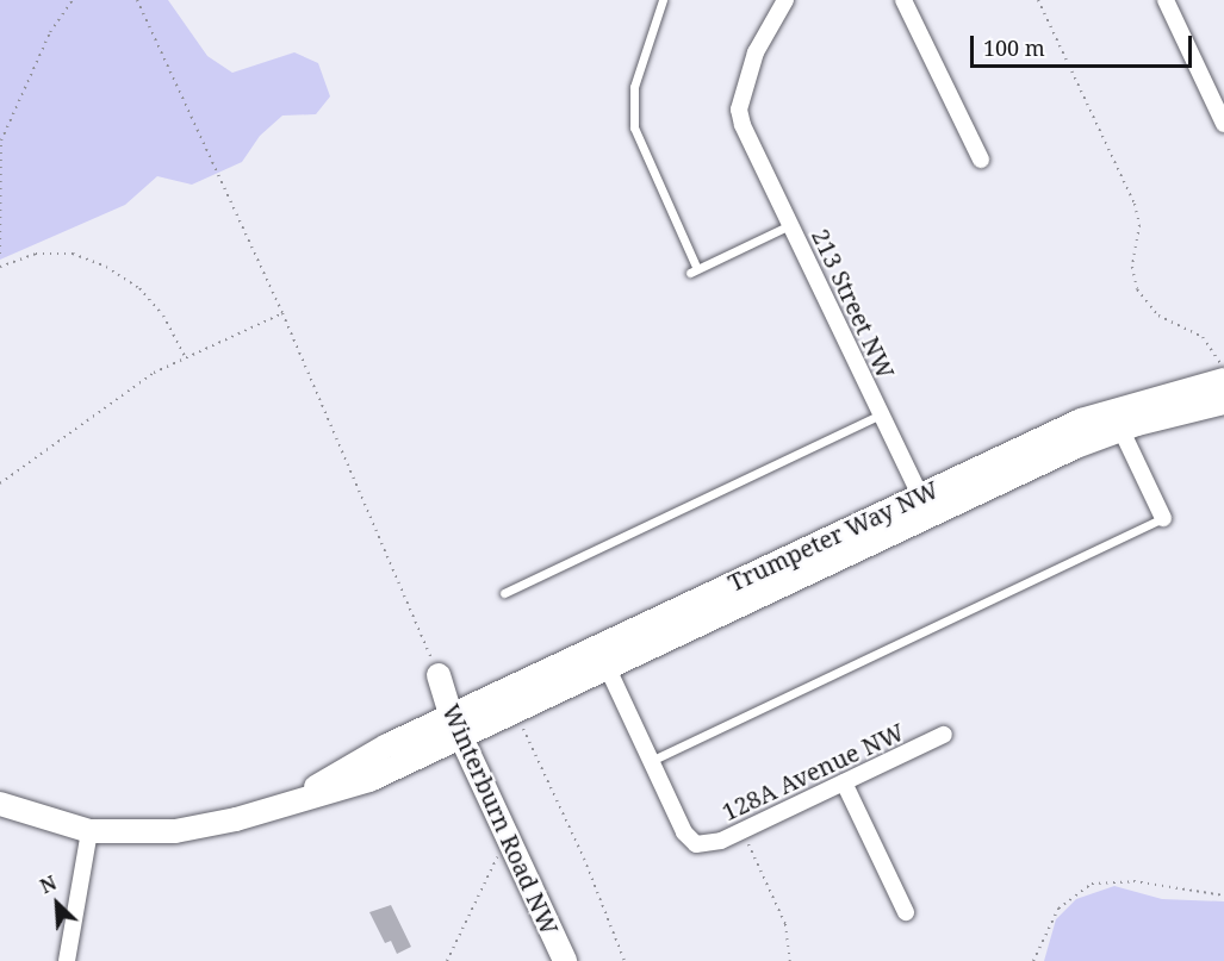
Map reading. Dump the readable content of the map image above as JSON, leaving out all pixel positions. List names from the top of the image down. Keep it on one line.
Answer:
{"streets":{"street":["213 Street NW","Trumpeter Way NW","128A Avenue NW","Winterburn Road NW"]},"crossings":[["213 Street NW","Trumpeter Way NW"],["Trumpeter Way NW","Winterburn Road NW"]],"scale_bar":"100 m","north":"top left"}
